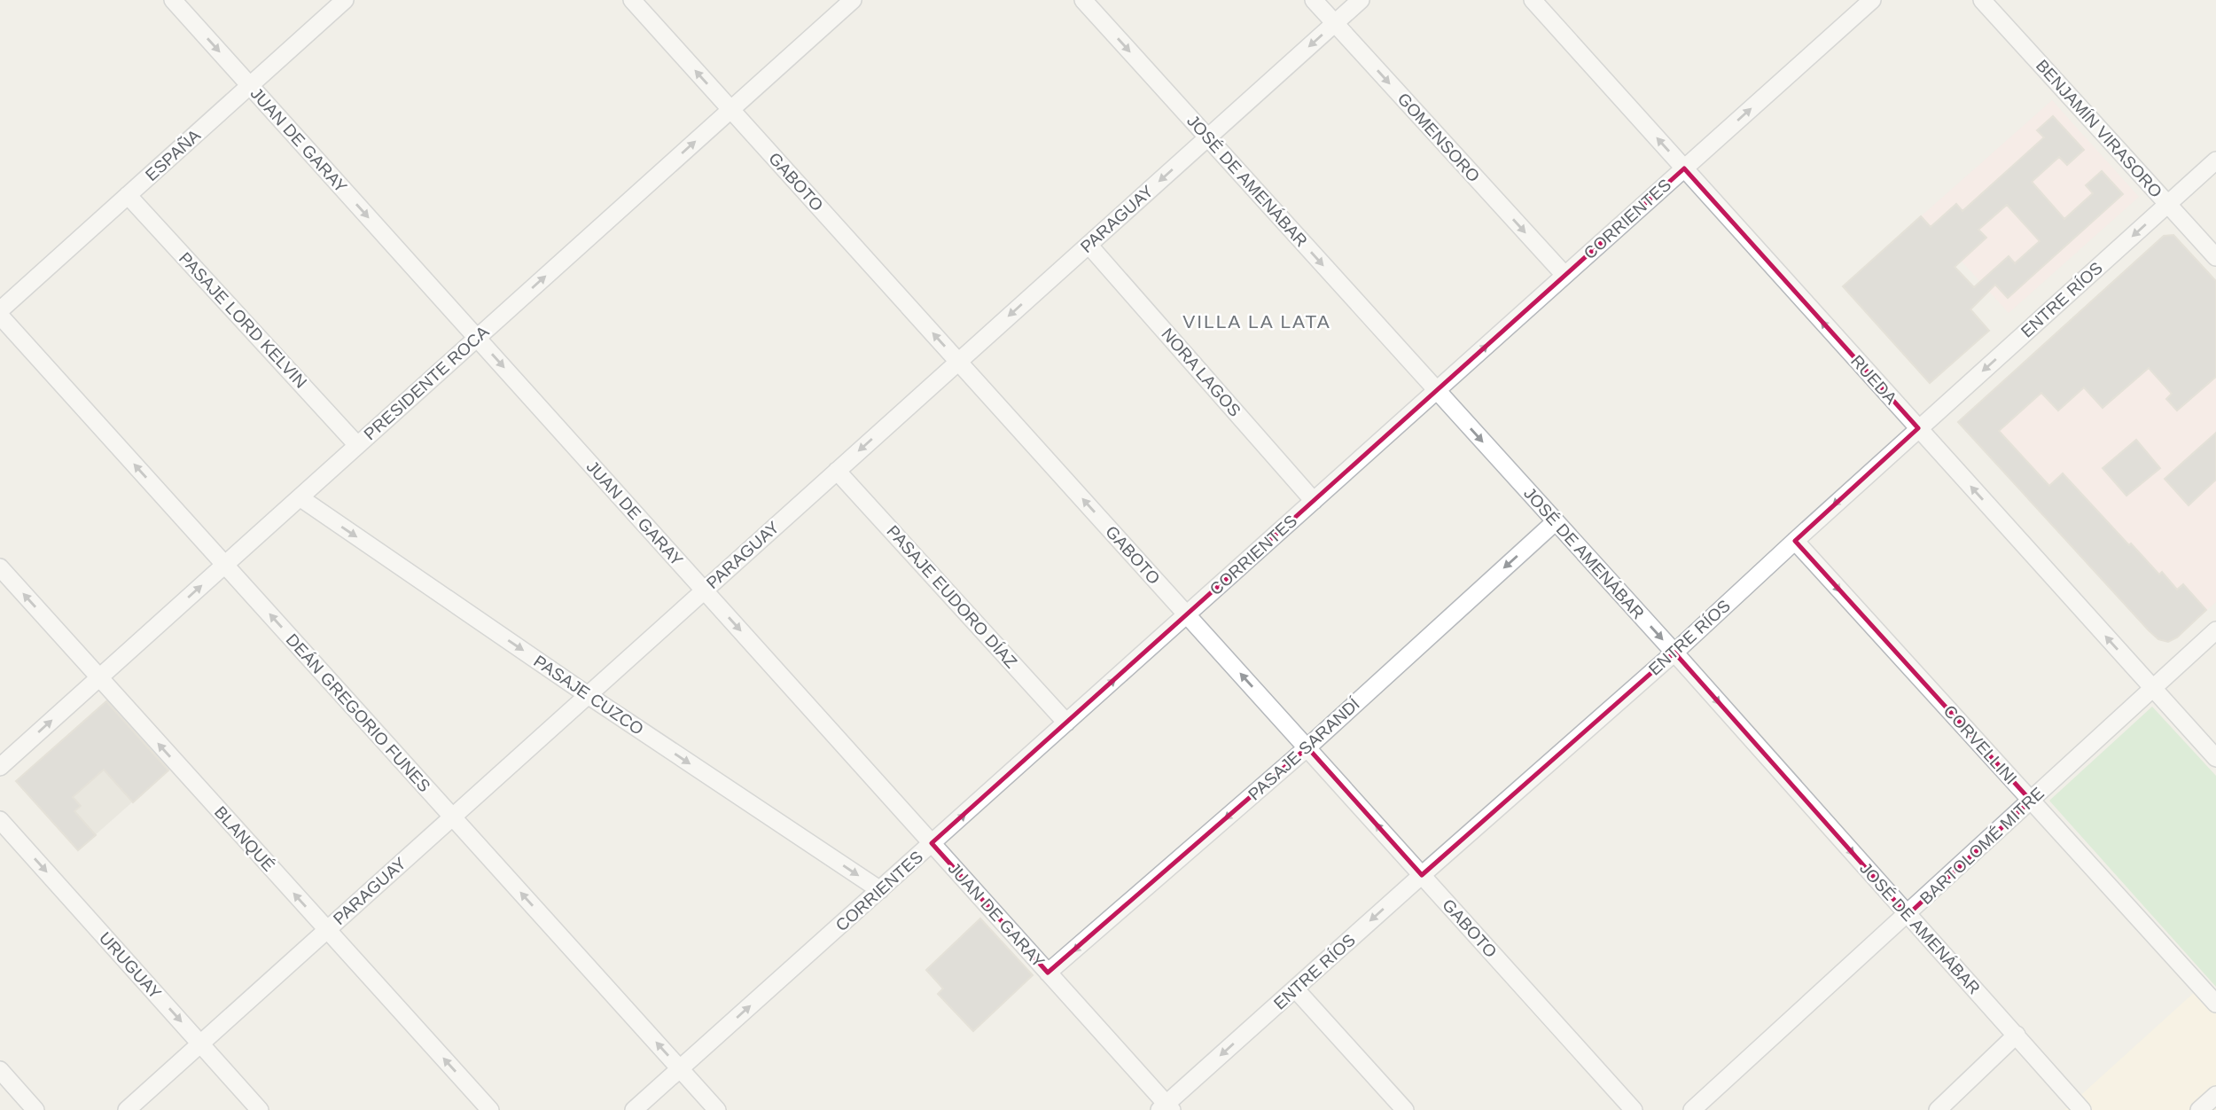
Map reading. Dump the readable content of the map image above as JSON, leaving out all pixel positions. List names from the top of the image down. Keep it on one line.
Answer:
{"streets":{"street":["BENJAMÍN VIRASORO","GOMENSORO","JUAN DE GARAY","ESPAÑA","JOSÉ DE AMENÁBAR","GABOTO","PARAGUAY","CORRIENTES","ENTRE RÍOS","PASAJE LORD KELVIN","NORA LAGOS","RUEDA","PRESIDENTE ROCA","PASAJE EUDORO DÍAZ","PASAJE CUZCO","DEÁN GREGORIO FUNES","CORVELLINI","PASAJE SARANDÍ","BLANQUÉ","BARTOLOMÉ MITRE","URUGUAY"]},"crossings":[["BENJAMÍN VIRASORO","ENTRE RÍOS"],["GOMENSORO","PARAGUAY"],["GOMENSORO","CORRIENTES"],["JUAN DE GARAY","ESPAÑA"],["JUAN DE GARAY","PARAGUAY"],["JUAN DE GARAY","CORRIENTES"],["JUAN DE GARAY","ENTRE RÍOS"],["JUAN DE GARAY","PRESIDENTE ROCA"],["JUAN DE GARAY","PASAJE SARANDÍ"],["ESPAÑA","PASAJE LORD KELVIN"],["JOSÉ DE AMENÁBAR","PARAGUAY"],["JOSÉ DE AMENÁBAR","CORRIENTES"],["JOSÉ DE AMENÁBAR","ENTRE RÍOS"],["JOSÉ DE AMENÁBAR","PASAJE SARANDÍ"],["JOSÉ DE AMENÁBAR","BARTOLOMÉ MITRE"],["GABOTO","PARAGUAY"],["GABOTO","CORRIENTES"],["GABOTO","ENTRE RÍOS"],["GABOTO","PRESIDENTE ROCA"],["GABOTO","PASAJE SARANDÍ"],["PARAGUAY","NORA LAGOS"],["PARAGUAY","PASAJE EUDORO DÍAZ"],["PARAGUAY","PASAJE CUZCO"],["PARAGUAY","DEÁN GREGORIO FUNES"],["PARAGUAY","BLANQUÉ"],["PARAGUAY","URUGUAY"],["CORRIENTES","NORA LAGOS"],["CORRIENTES","RUEDA"],["CORRIENTES","PASAJE EUDORO DÍAZ"],["CORRIENTES","PASAJE CUZCO"],["CORRIENTES","DEÁN GREGORIO FUNES"],["ENTRE RÍOS","RUEDA"],["ENTRE RÍOS","CORVELLINI"],["PASAJE LORD KELVIN","PRESIDENTE ROCA"],["RUEDA","BARTOLOMÉ MITRE"],["PRESIDENTE ROCA","PASAJE CUZCO"],["PRESIDENTE ROCA","DEÁN GREGORIO FUNES"],["PRESIDENTE ROCA","BLANQUÉ"],["CORVELLINI","BARTOLOMÉ MITRE"]],"one_way":["GOMENSORO","JUAN DE GARAY","JOSÉ DE AMENÁBAR","GABOTO","PARAGUAY","CORRIENTES","ENTRE RÍOS","RUEDA","PRESIDENTE ROCA","PASAJE CUZCO","DEÁN GREGORIO FUNES","CORVELLINI","PASAJE SARANDÍ","BLANQUÉ","URUGUAY"],"districts":["VILLA LA LATA"]}
